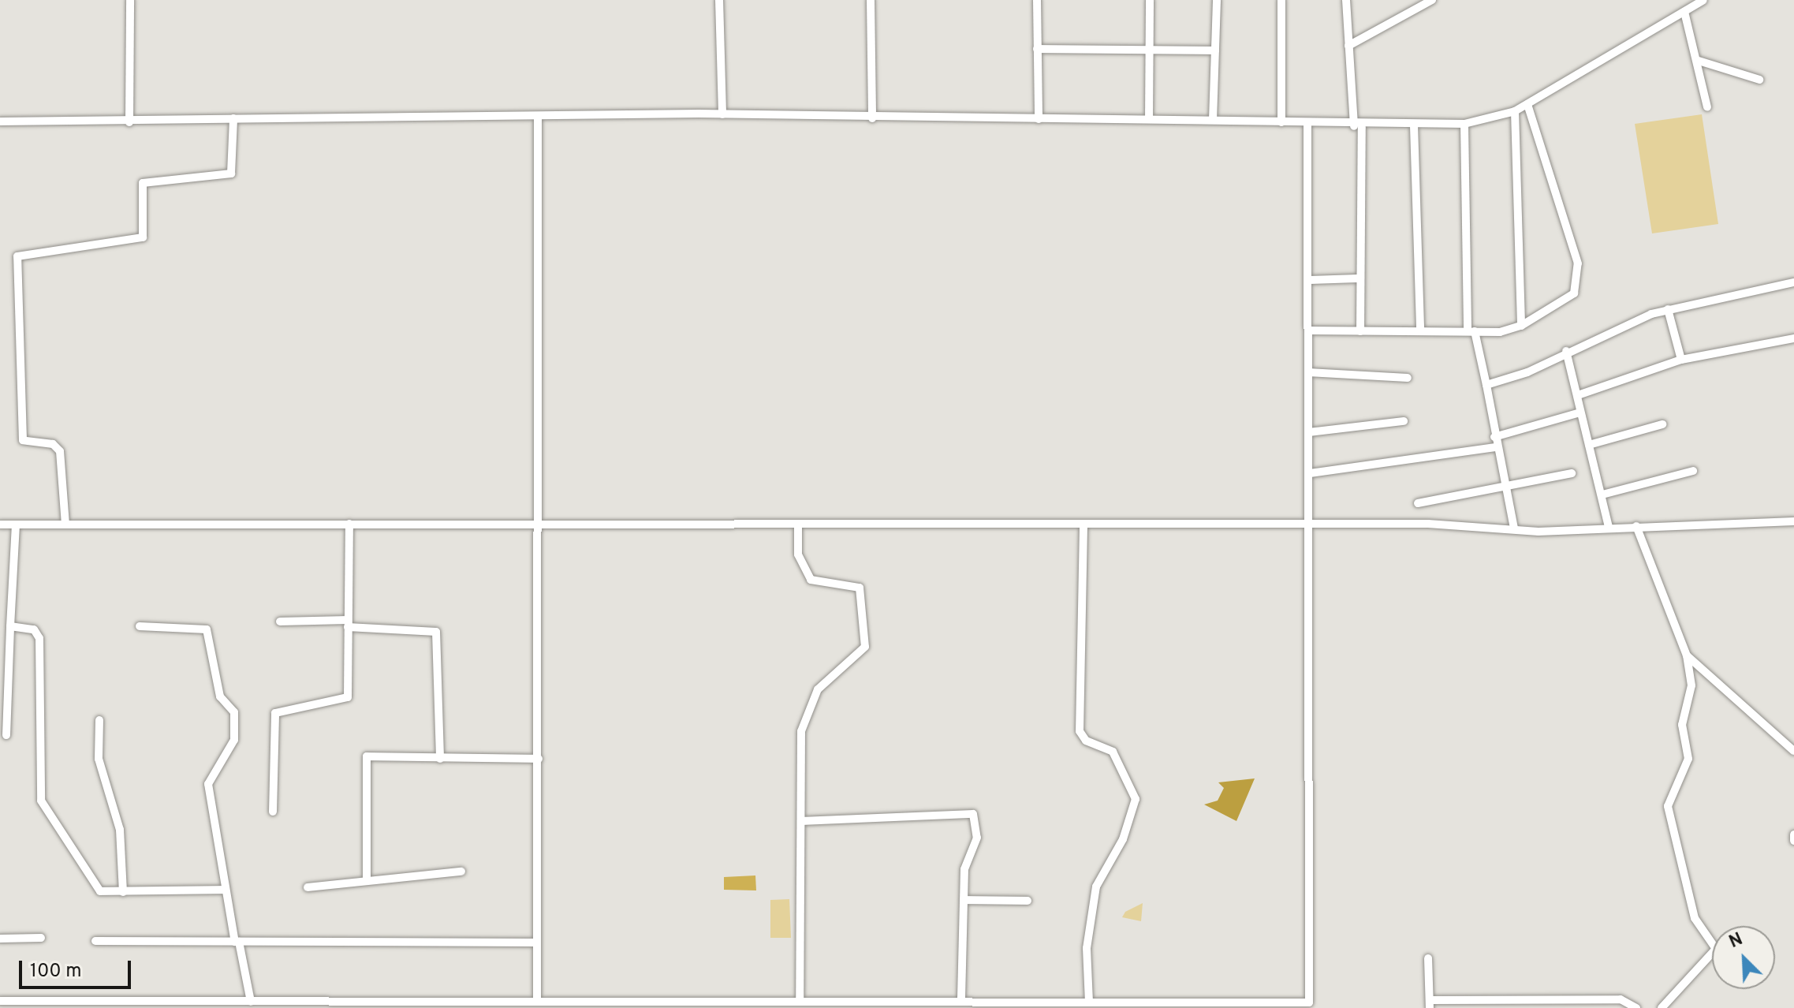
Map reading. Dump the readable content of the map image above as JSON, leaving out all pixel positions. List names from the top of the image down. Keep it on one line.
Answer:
{"scale_bar":"100 m","north":"top left"}
